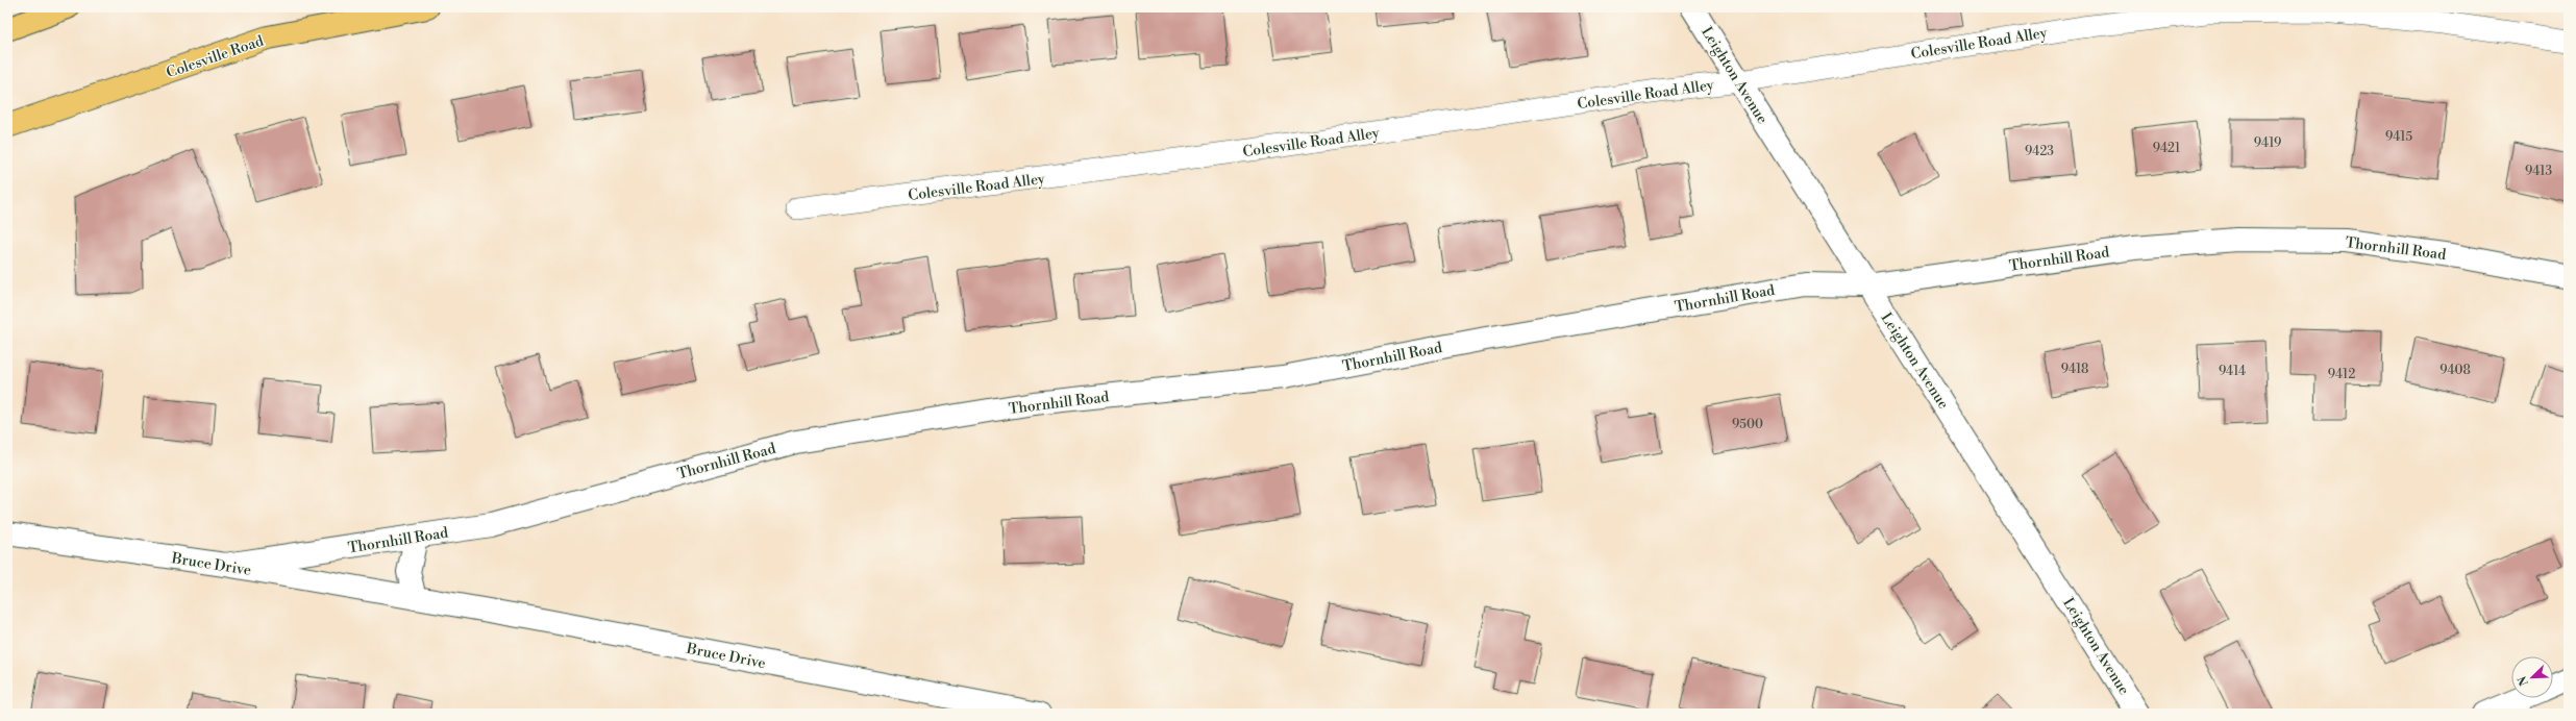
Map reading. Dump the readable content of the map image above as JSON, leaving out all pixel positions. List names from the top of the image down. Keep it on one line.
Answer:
{"streets":{"highway":["Colesville Road"],"street":["Leighton Avenue","Thornhill Road","Bruce Drive"],"lane":["Colesville Road Alley"]},"crossings":[["Colesville Road Alley","Leighton Avenue"],["Leighton Avenue","Thornhill Road"],["Thornhill Road","Bruce Drive"]],"house_numbers":["9415","9419","9421","9423","9413","9418","9408","9414","9412","9500"],"north":"bottom left"}
